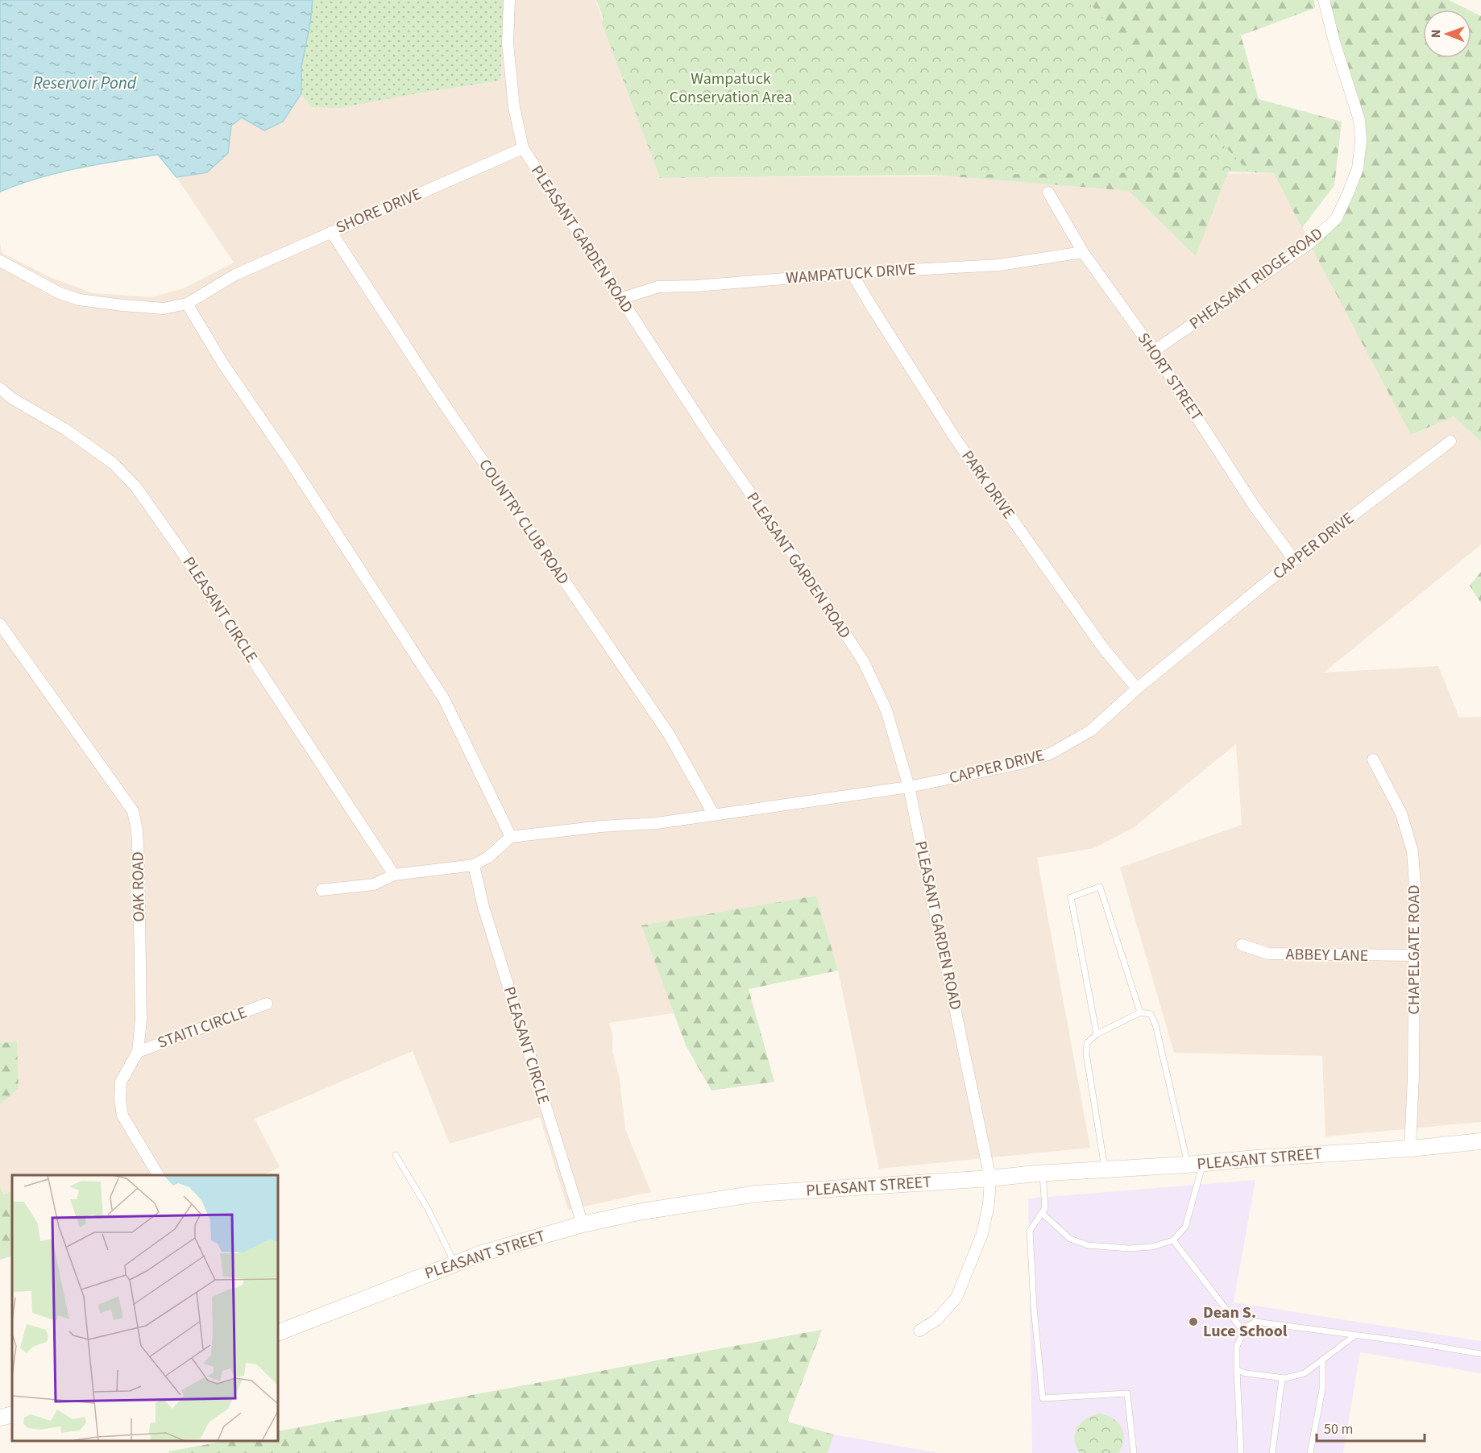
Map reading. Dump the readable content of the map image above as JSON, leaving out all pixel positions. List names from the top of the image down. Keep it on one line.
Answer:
{"streets":{"main road":["PLEASANT STREET"],"street":["SHORE DRIVE","PLEASANT GARDEN ROAD","WAMPATUCK DRIVE","PHEASANT RIDGE ROAD","SHORT STREET","PARK DRIVE","COUNTRY CLUB ROAD","CAPPER DRIVE","PLEASANT CIRCLE","OAK ROAD","CHAPELGATE ROAD","ABBEY LANE","STAITI CIRCLE"]},"crossings":[["SHORE DRIVE","PLEASANT GARDEN ROAD"],["SHORE DRIVE","COUNTRY CLUB ROAD"],["PLEASANT GARDEN ROAD","WAMPATUCK DRIVE"],["PLEASANT GARDEN ROAD","CAPPER DRIVE"],["PLEASANT GARDEN ROAD","PLEASANT STREET"],["WAMPATUCK DRIVE","SHORT STREET"],["WAMPATUCK DRIVE","PARK DRIVE"],["PHEASANT RIDGE ROAD","SHORT STREET"],["SHORT STREET","CAPPER DRIVE"],["PARK DRIVE","CAPPER DRIVE"],["COUNTRY CLUB ROAD","CAPPER DRIVE"],["PLEASANT CIRCLE","PLEASANT STREET"],["OAK ROAD","STAITI CIRCLE"],["CHAPELGATE ROAD","ABBEY LANE"],["CHAPELGATE ROAD","PLEASANT STREET"]],"water":["Reservoir Pond"],"parks":["Wampatuck Conservation Area"],"places":["Dean S. Luce School"],"scale_bar":"50 m","north":"left"}
